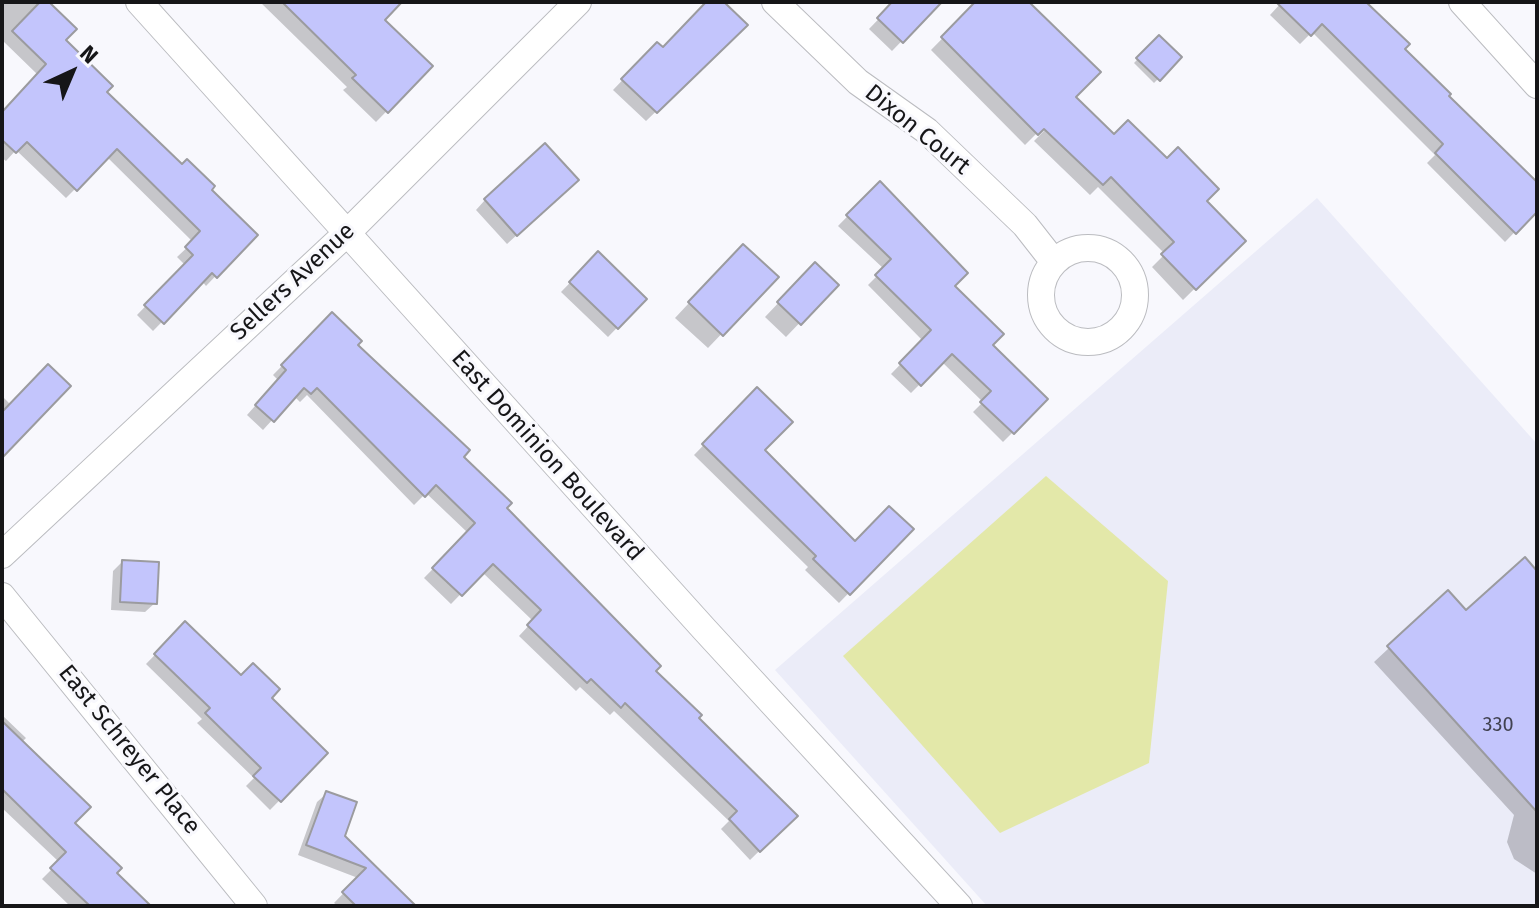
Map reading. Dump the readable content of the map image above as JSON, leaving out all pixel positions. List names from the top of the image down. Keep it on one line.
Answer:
{"streets":{"street":["Dixon Court","Sellers Avenue","East Dominion Boulevard","East Schreyer Place"]},"crossings":[["Sellers Avenue","East Dominion Boulevard"]],"house_numbers":["330"],"north":"top right"}
